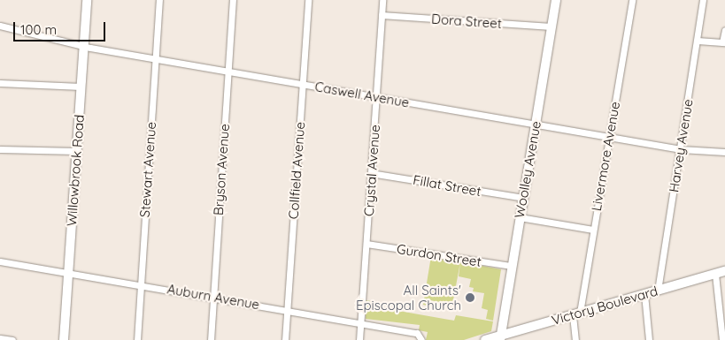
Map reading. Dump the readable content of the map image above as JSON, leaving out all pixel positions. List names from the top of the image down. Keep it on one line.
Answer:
{"streets":{"street":["Dora Street","Caswell Avenue","Harvey Avenue","Livermore Avenue","Stewart Avenue","Bryson Avenue","Woolley Avenue","Willowbrook Road","Collfield Avenue","Crystal Avenue","Fillat Street","Gurdon Street","Auburn Avenue","Victory Boulevard"]},"crossings":[["Dora Street","Woolley Avenue"],["Dora Street","Crystal Avenue"],["Caswell Avenue","Harvey Avenue"],["Caswell Avenue","Livermore Avenue"],["Caswell Avenue","Stewart Avenue"],["Caswell Avenue","Bryson Avenue"],["Caswell Avenue","Woolley Avenue"],["Caswell Avenue","Willowbrook Road"],["Caswell Avenue","Collfield Avenue"],["Caswell Avenue","Crystal Avenue"],["Harvey Avenue","Victory Boulevard"],["Livermore Avenue","Victory Boulevard"],["Stewart Avenue","Auburn Avenue"],["Bryson Avenue","Auburn Avenue"],["Woolley Avenue","Fillat Street"],["Woolley Avenue","Gurdon Street"],["Woolley Avenue","Victory Boulevard"],["Willowbrook Road","Auburn Avenue"],["Collfield Avenue","Auburn Avenue"],["Crystal Avenue","Fillat Street"],["Crystal Avenue","Gurdon Street"],["Crystal Avenue","Auburn Avenue"]],"places":["All Saints' Episcopal Church"],"scale_bar":"100 m"}
